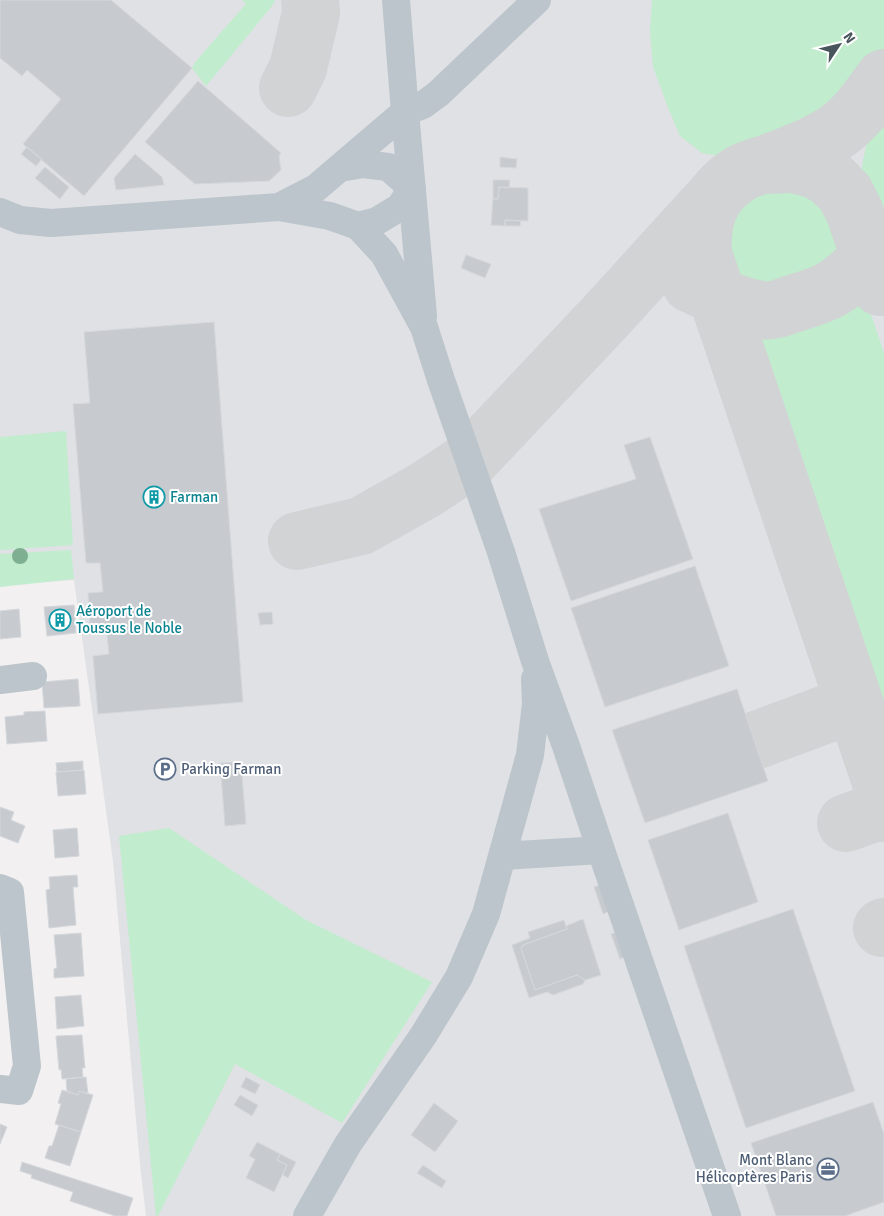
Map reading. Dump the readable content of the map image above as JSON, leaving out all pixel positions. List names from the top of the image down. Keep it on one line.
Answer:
{"places":{"building":["Farman","Aéroport de Toussus le Noble"],"parking":["Parking Farman"],"office":["Mont Blanc Hélicoptères Paris"]},"north":"top right"}
